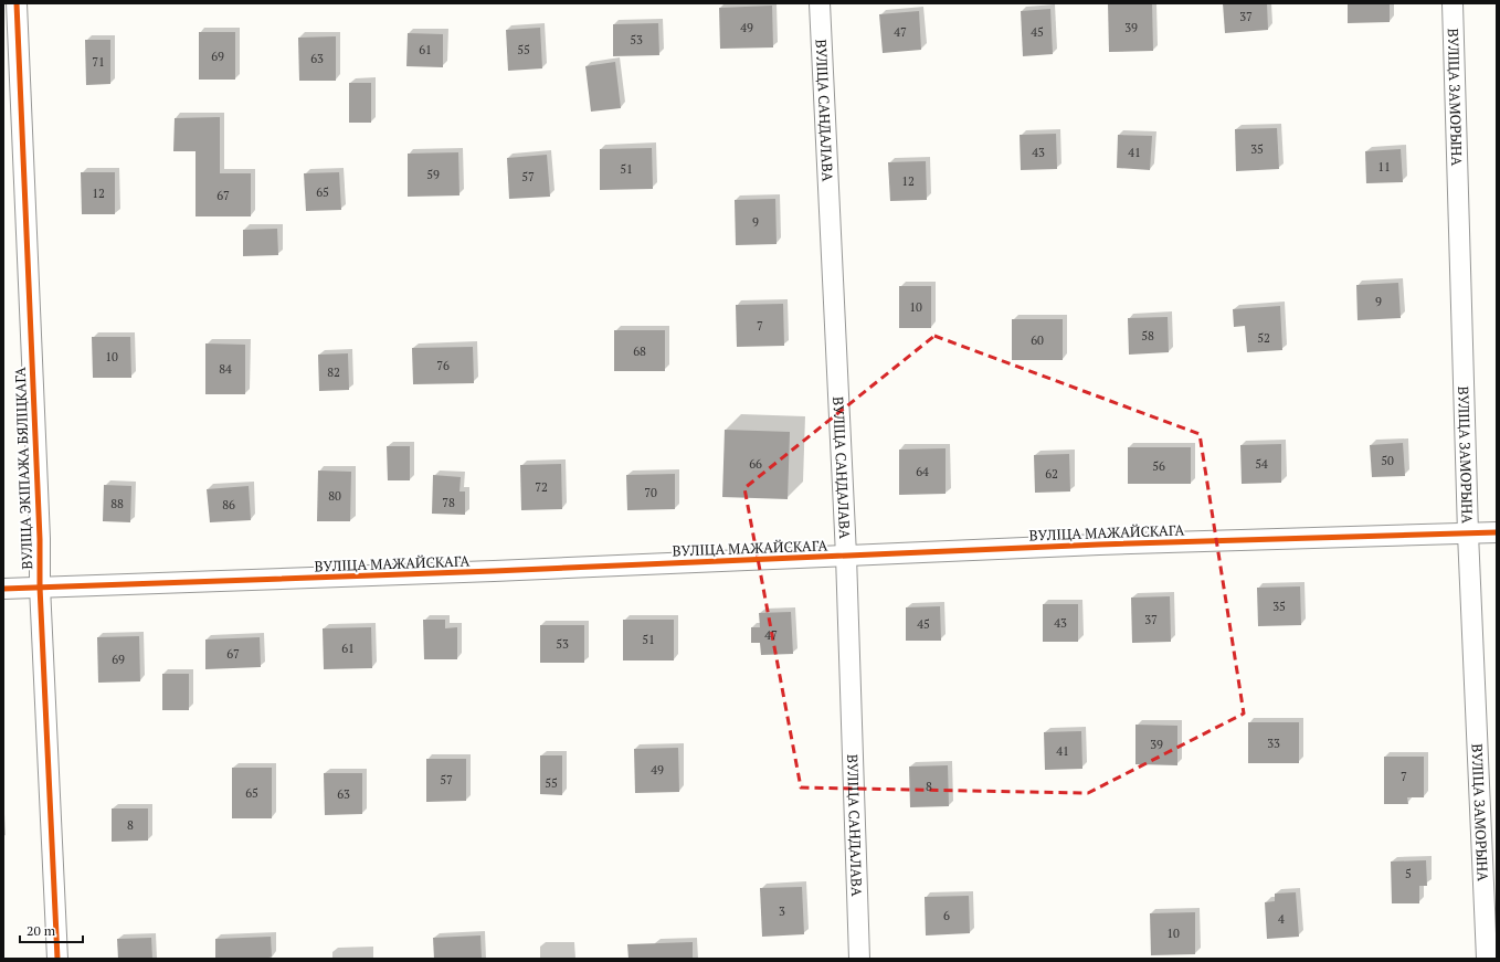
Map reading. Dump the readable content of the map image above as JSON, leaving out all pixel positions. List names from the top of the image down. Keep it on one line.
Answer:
{"streets":{"street":["ВУЛІЦА ЗАМОРЫНА","ВУЛІЦА САНДАЛАВА","ВУЛІЦА ЭКІПАЖА БЯЛІЦКАГА","ВУЛІЦА МАЖАЙСКАГА"]},"crossings":[["ВУЛІЦА ЗАМОРЫНА","ВУЛІЦА МАЖАЙСКАГА"],["ВУЛІЦА САНДАЛАВА","ВУЛІЦА МАЖАЙСКАГА"],["ВУЛІЦА ЭКІПАЖА БЯЛІЦКАГА","ВУЛІЦА МАЖАЙСКАГА"]],"house_numbers":["37","49","39","47","45","53","61","55","69","63","71","35","43","41","11","51","59","57","12","65","12","67","9","9","10","7","58","52","60","68","10","76","84","82","50","66","54","56","64","62","72","70","80","78","88","86","35","37","43","45","47","51","53","61","67","69","33","39","41","49","7","57","55","8","65","63","8","5","3","6","4","10"],"scale_bar":"20 m"}
